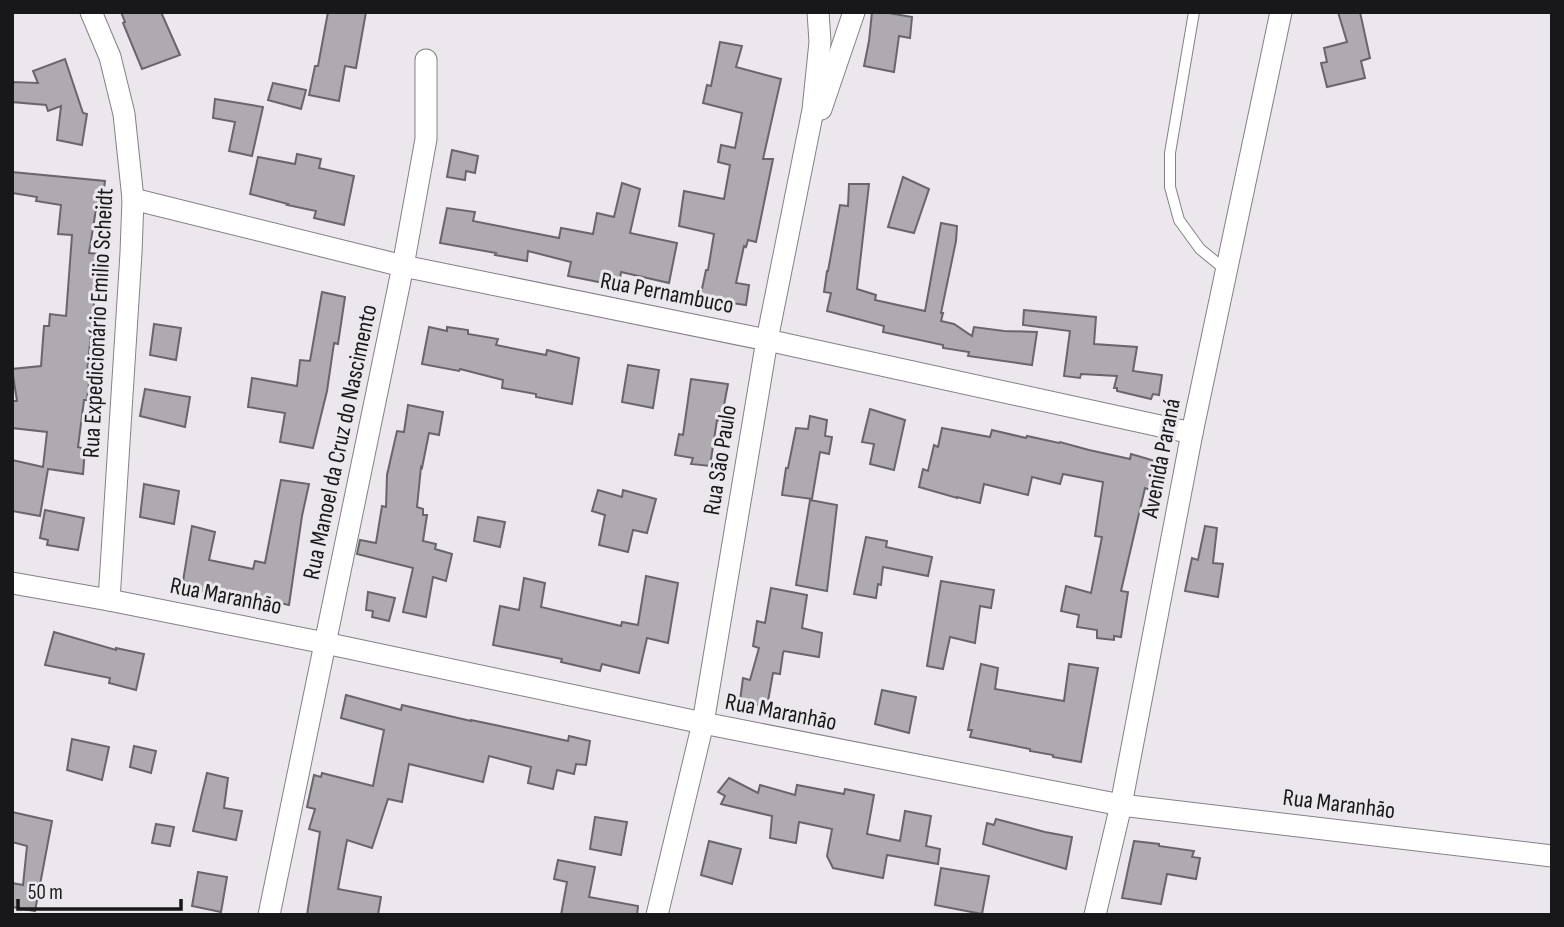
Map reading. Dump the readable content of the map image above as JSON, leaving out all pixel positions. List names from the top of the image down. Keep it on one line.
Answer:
{"streets":{"street":["Rua Pernambuco","Rua Expedicionário Emilio Scheidt","Rua Manoel da Cruz do Nascimento","Avenida Paraná","Rua São Paulo","Rua Maranhão"]},"crossings":[["Rua Pernambuco","Rua Expedicionário Emilio Scheidt"],["Rua Pernambuco","Rua Manoel da Cruz do Nascimento"],["Rua Pernambuco","Avenida Paraná"],["Rua Pernambuco","Rua São Paulo"],["Rua Expedicionário Emilio Scheidt","Rua Maranhão"],["Rua Manoel da Cruz do Nascimento","Rua Maranhão"],["Avenida Paraná","Rua Maranhão"],["Rua São Paulo","Rua Maranhão"]],"scale_bar":"50 m"}
